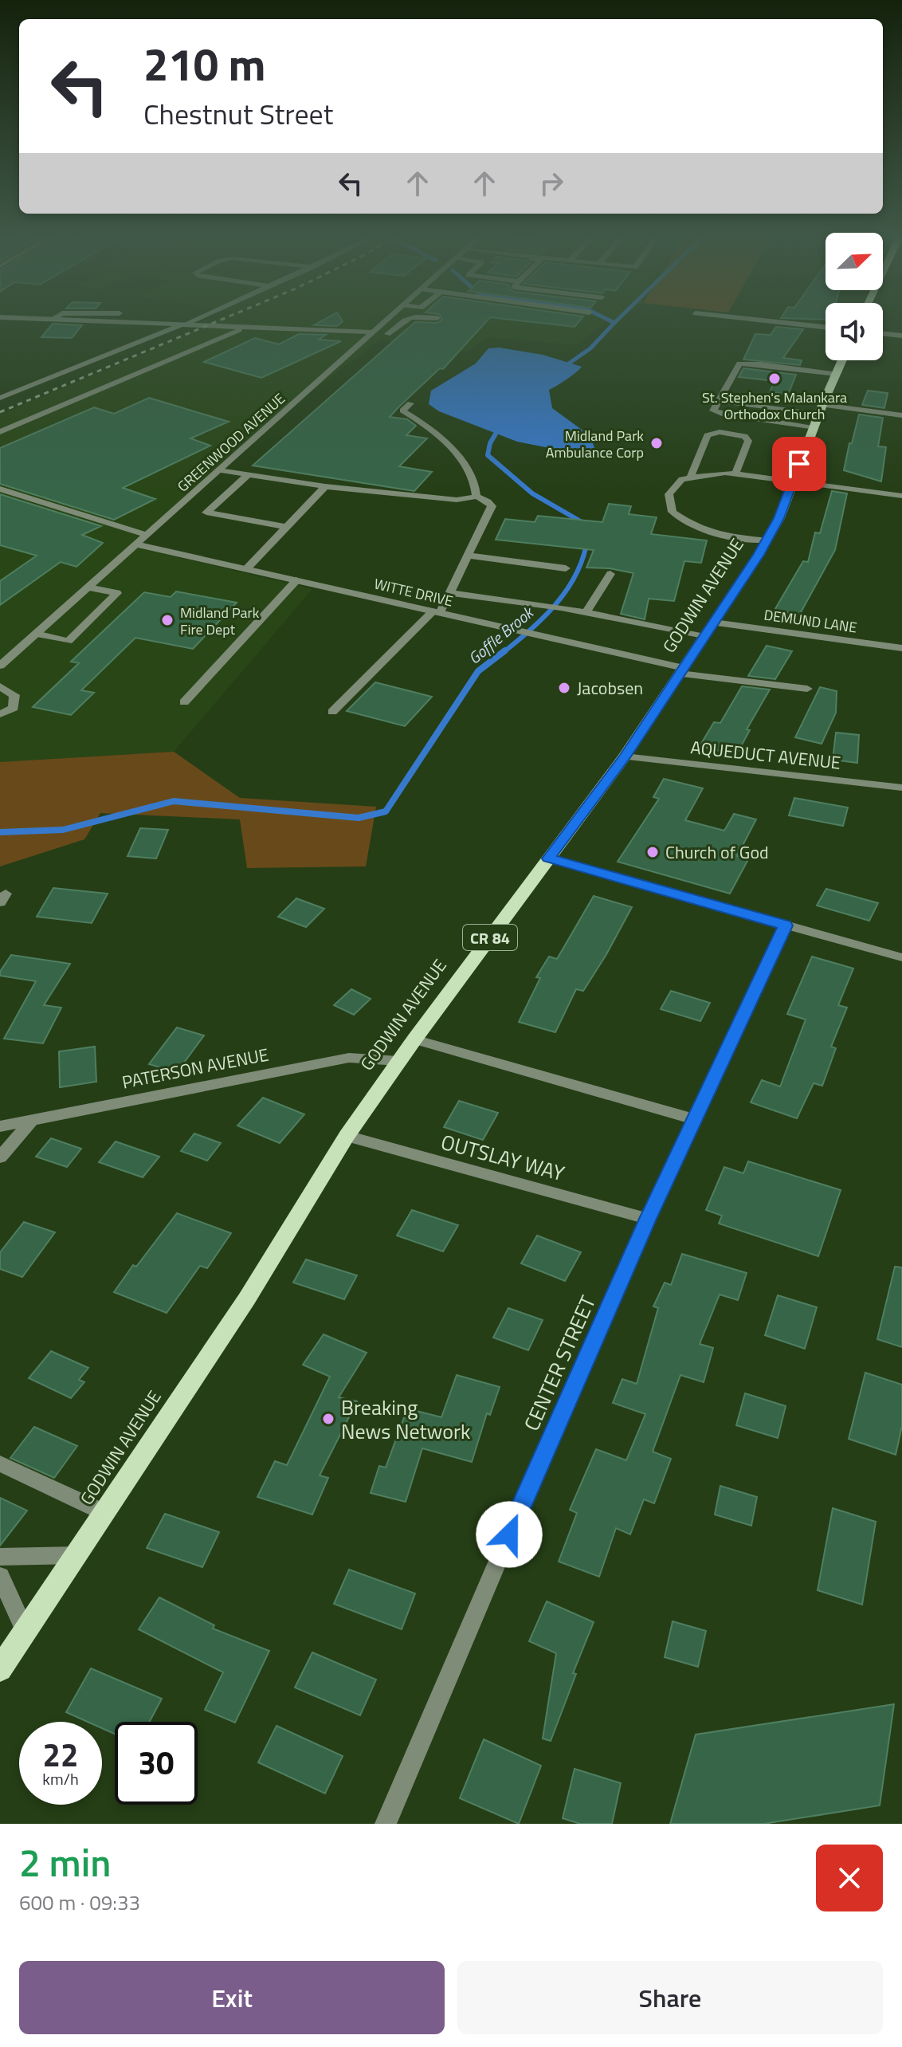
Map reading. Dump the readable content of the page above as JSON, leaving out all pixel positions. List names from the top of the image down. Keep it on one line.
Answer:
{"streets":{"main road":["GODWIN AVENUE","CR 84"],"street":["GREENWOOD AVENUE","WITTE DRIVE","DEMUND LANE","AQUEDUCT AVENUE","PATERSON AVENUE","OUTSLAY WAY","CENTER STREET"]},"crossings":[["GREENWOOD AVENUE","WITTE DRIVE"],["WITTE DRIVE","GODWIN AVENUE"],["GODWIN AVENUE","DEMUND LANE"],["GODWIN AVENUE","AQUEDUCT AVENUE"],["GODWIN AVENUE","PATERSON AVENUE"],["GODWIN AVENUE","OUTSLAY WAY"],["OUTSLAY WAY","CENTER STREET"]],"water":["Goffle Brook"],"places":["St. Stephen's Malankara Orthodox Church","Midland Park Ambulance Corp","Midland Park Fire Dept","Jacobsen","Church of God","Breaking News Network"],"north":"top right","page":{"turn":["210 m","Chestnut Street"],"speed":"22 km/h","limit":"30","heading":["2 min","600 m · 09:33"],"buttons":["Exit","Share"]}}
